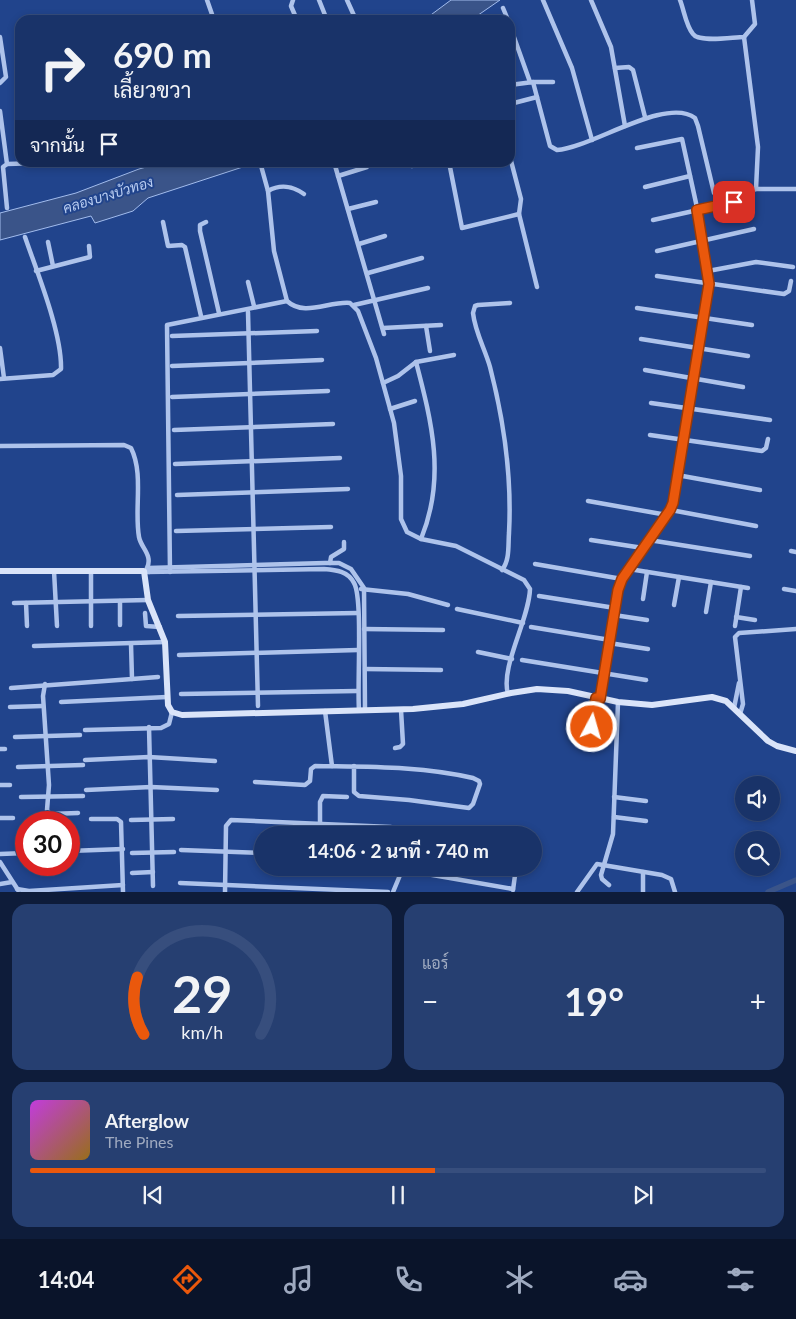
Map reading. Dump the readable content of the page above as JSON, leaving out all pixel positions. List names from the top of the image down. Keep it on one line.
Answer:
{"water":["คลองบางบัวทอง"],"page":{"turn":["690 m","เลี้ยวขวา"],"then":"จากนั้น","limit":"30","trip":"14:06 · 2 นาที · 740 m","tile":"แอร์","heat":["−","19°","+"],"song":["Afterglow","The Pines"],"tabs":"14:04","gauge":["29","km/h"]}}
